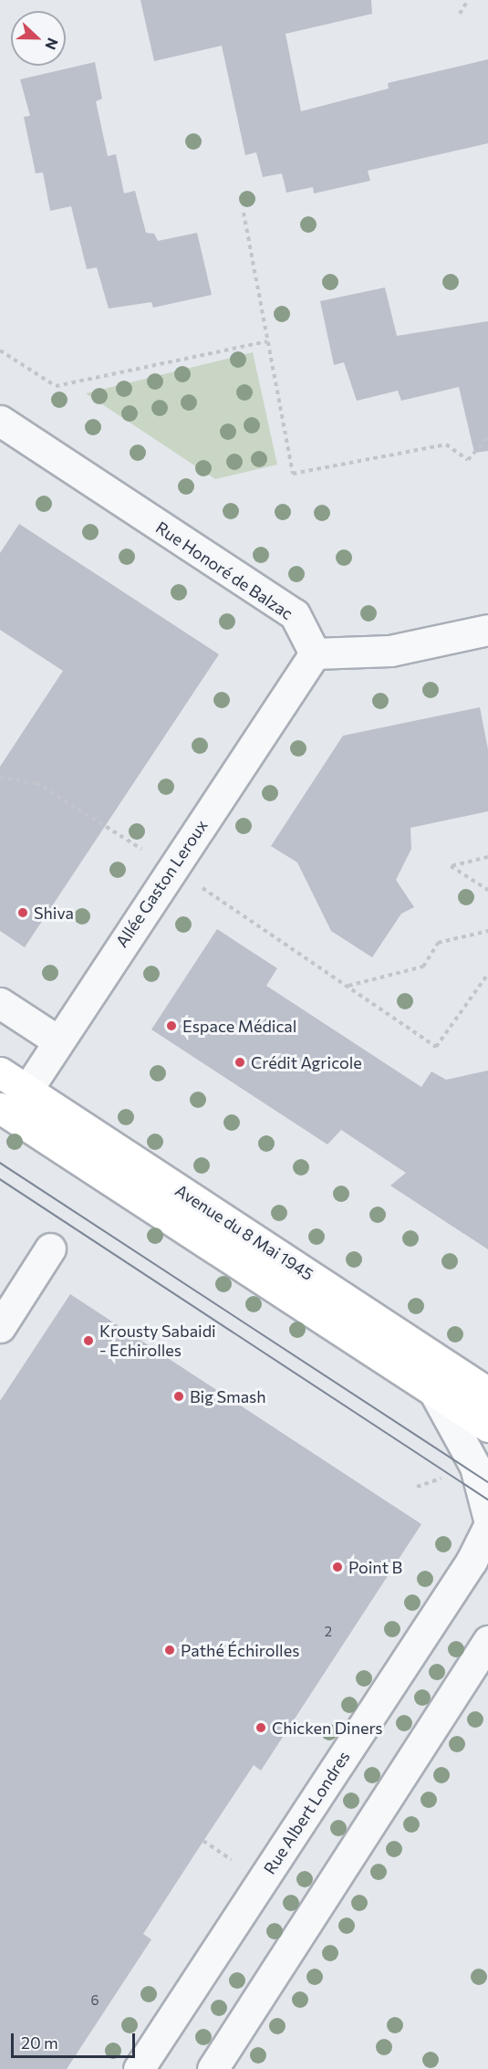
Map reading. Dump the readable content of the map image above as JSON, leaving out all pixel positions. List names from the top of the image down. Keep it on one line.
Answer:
{"streets":{"main road":["Avenue du 8 Mai 1945"],"street":["Rue Honoré de Balzac","Allée Gaston Leroux","Rue Albert Londres"]},"crossings":[["Rue Honoré de Balzac","Allée Gaston Leroux"],["Allée Gaston Leroux","Avenue du 8 Mai 1945"]],"places":["Shiva","Espace Médical","Crédit Agricole","Krousty Sabaidi - Echirolles","Big Smash","Point B","Pathé Échirolles","Chicken Diners"],"house_numbers":["2","6"],"scale_bar":"20 m","north":"right"}
